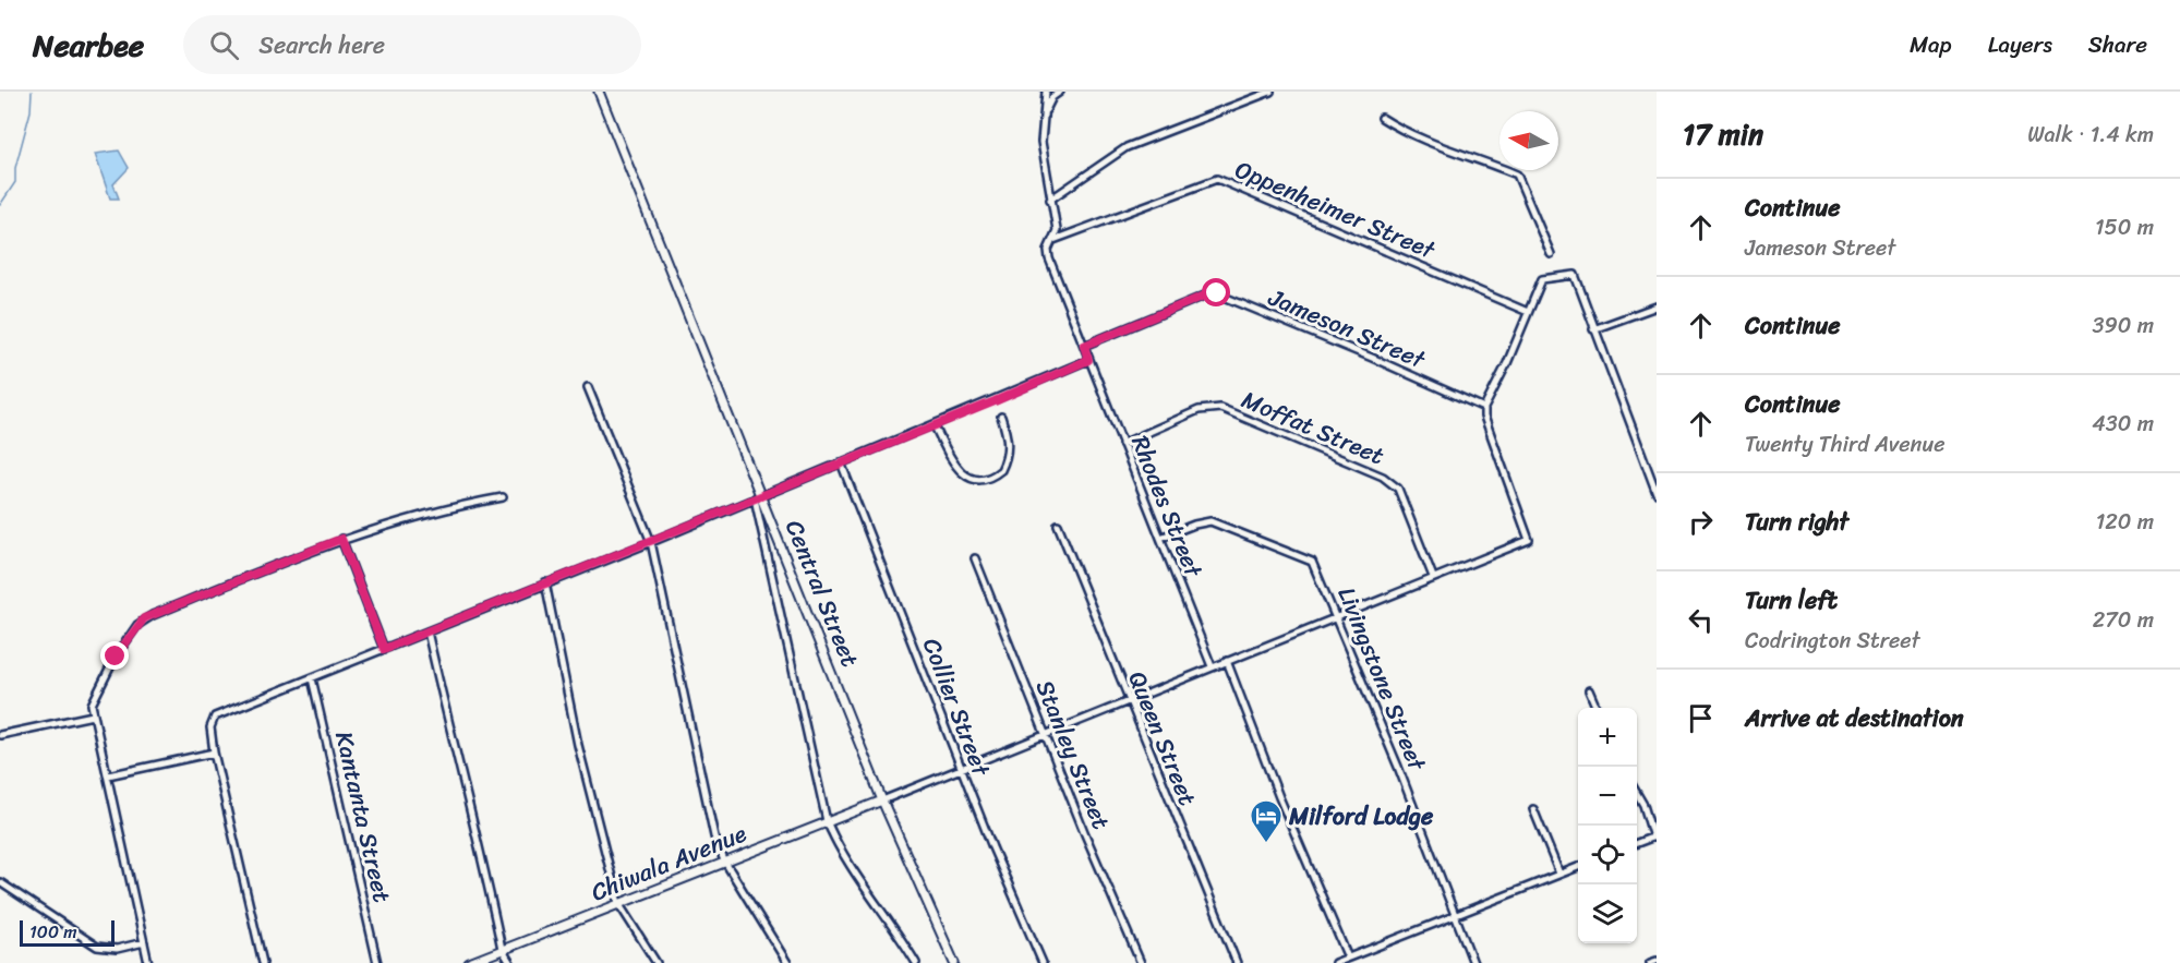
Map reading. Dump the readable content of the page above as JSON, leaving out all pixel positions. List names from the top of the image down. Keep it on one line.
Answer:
{"streets":{"street":["Oppenheimer Street","Jameson Street","Moffat Street","Rhodes Street","Central Street","Livingstone Street","Collier Street","Queen Street","Stanley Street","Kantanta Street","Chiwala Avenue"]},"crossings":[["Oppenheimer Street","Rhodes Street"],["Jameson Street","Rhodes Street"],["Moffat Street","Rhodes Street"],["Rhodes Street","Livingstone Street"],["Central Street","Chiwala Avenue"]],"places":{"hotel":["Milford Lodge"]},"scale_bar":"100 m","north":"left","page":{"header":"Nearbee","search":"Search here","nav":["Map","Layers","Share"],"heading":["17 min","Walk · 1.4 km"],"list":[["Continue","Jameson Street","150 m"],["Continue","390 m"],["Continue","Twenty Third Avenue","430 m"],["Turn right","120 m"],["Turn left","Codrington Street","270 m"],"Arrive at destination"],"map_buttons":["+","−"],"scale":"100 m"}}
